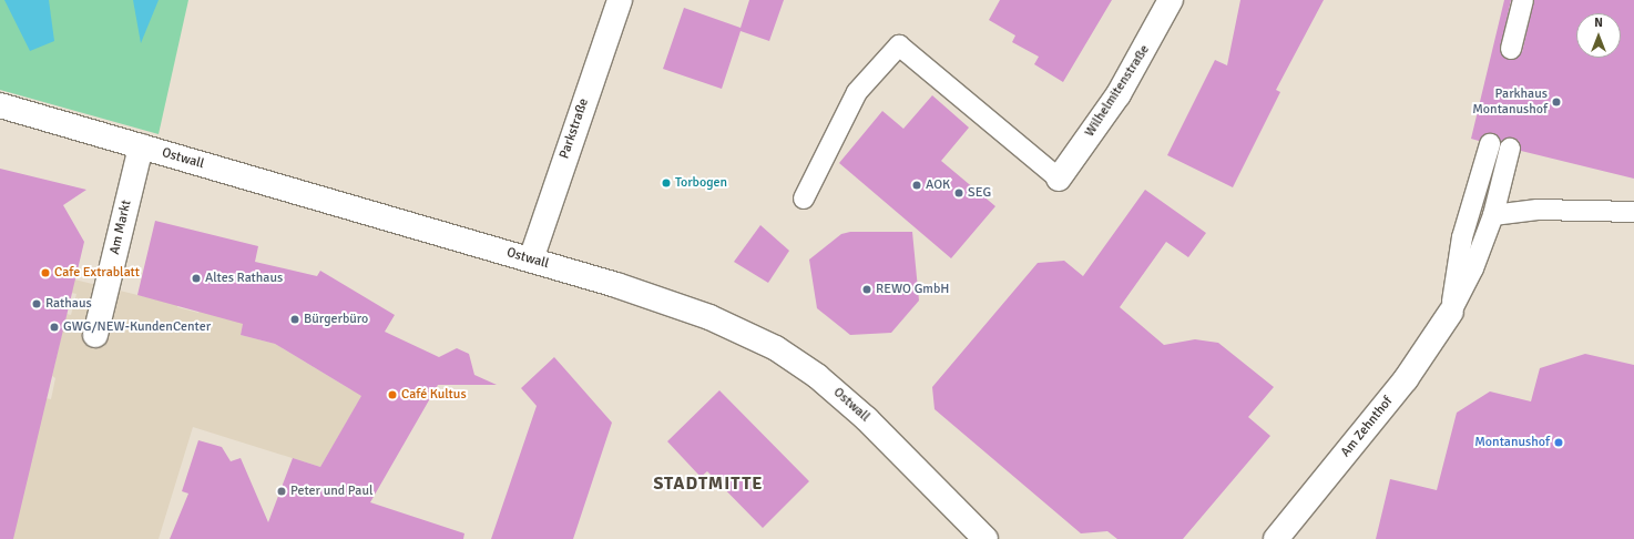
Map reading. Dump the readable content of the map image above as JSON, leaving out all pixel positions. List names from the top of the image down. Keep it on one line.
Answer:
{"streets":{"main road":["Wilhelmitenstraße","Parkstraße","Ostwall","Am Markt","Am Zehnthof"]},"crossings":[["Parkstraße","Ostwall"],["Ostwall","Am Markt"]],"districts":["STADTMITTE"],"places":["Parkhaus Montanushof","Torbogen","AOK","SEG","Cafe Extrablatt","Altes Rathaus","REWO GmbH","Rathaus","Bürgerbüro","GWG/NEW-KundenCenter","Café Kultus","Montanushof","Peter und Paul"],"north":"top"}
